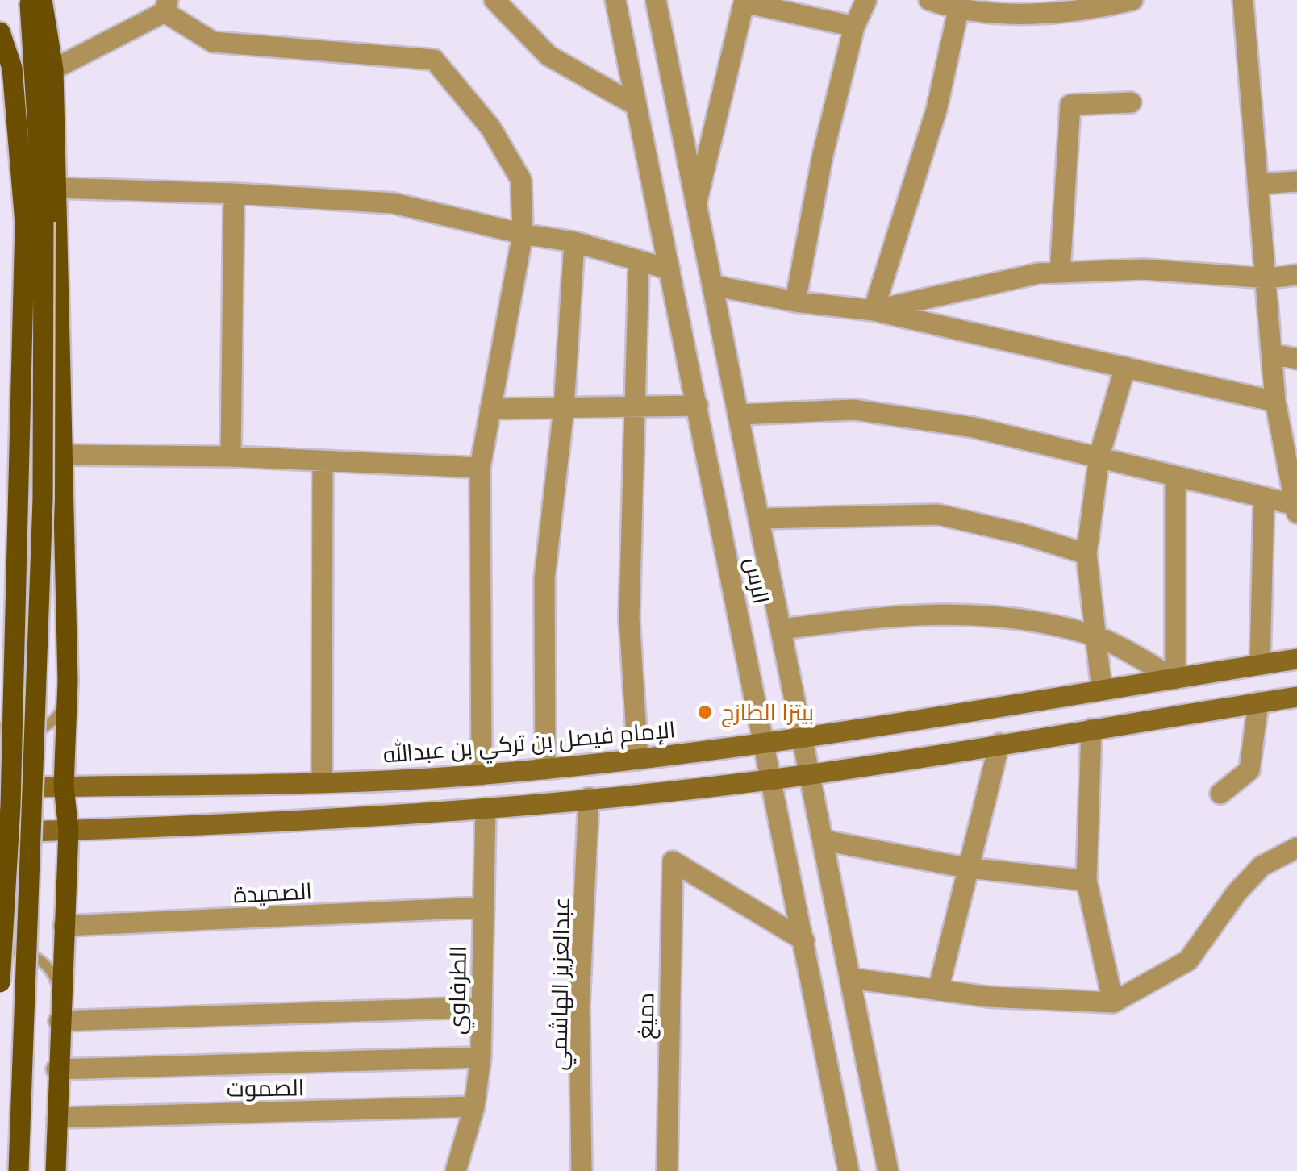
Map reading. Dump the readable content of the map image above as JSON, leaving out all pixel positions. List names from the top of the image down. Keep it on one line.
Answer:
{"streets":{"main road":["الإمام فيصل بن تركي بن عبدالله"],"street":["الرس","الصميدة","عبدالعزيز الهاشمي","الطرفاوي","دميغ","الصموت"]},"crossings":[["الرس","الإمام فيصل بن تركي بن عبدالله"],["الرس","دميغ"],["الصميدة","الطرفاوي"],["الطرفاوي","الصموت"]],"places":["بيتزا الطازج"]}
